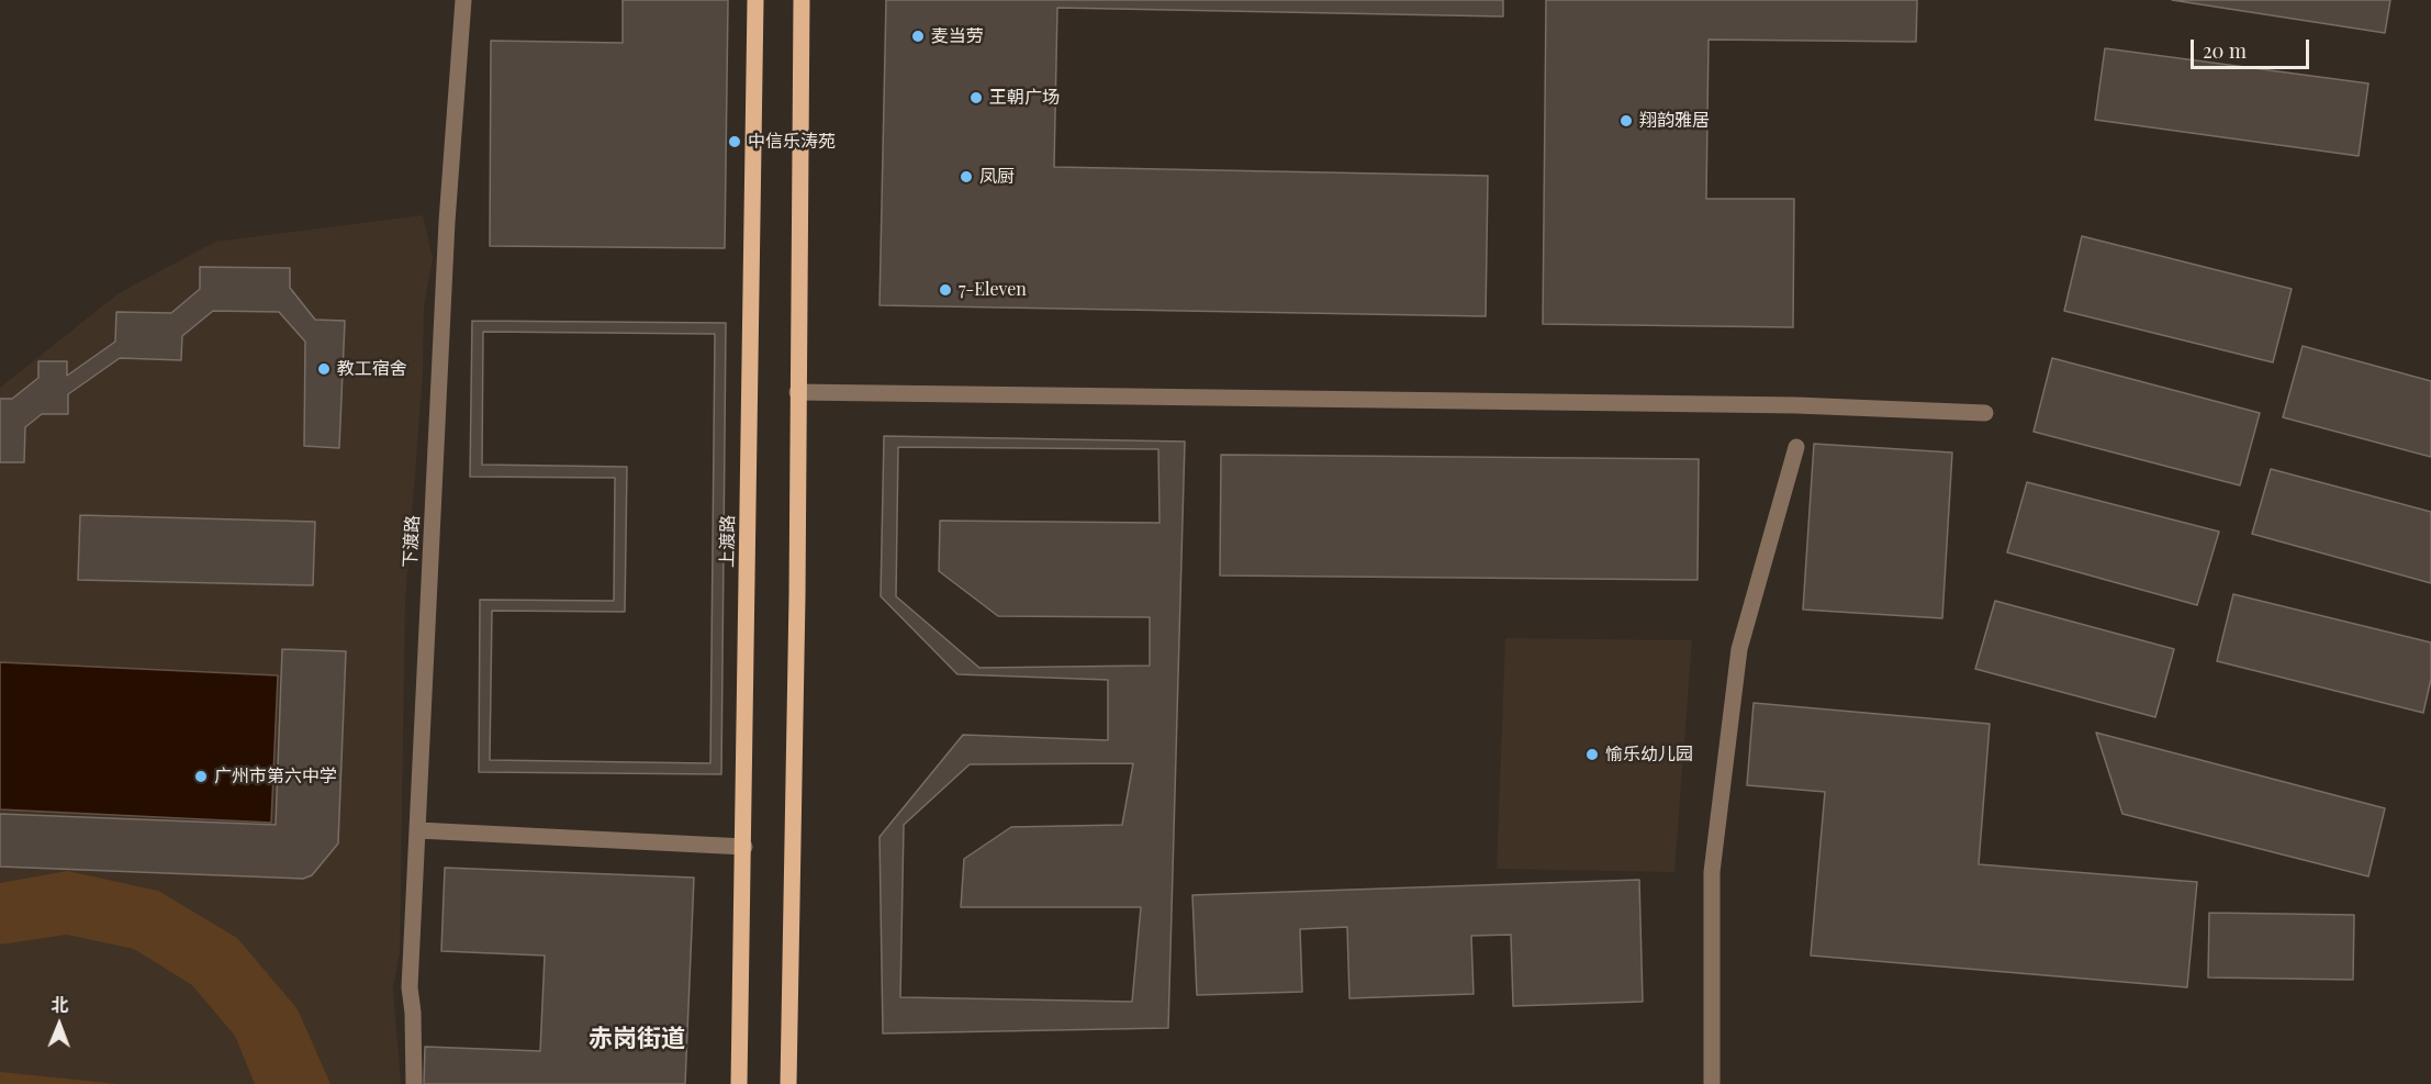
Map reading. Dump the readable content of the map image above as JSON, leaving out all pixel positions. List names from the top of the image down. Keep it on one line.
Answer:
{"streets":{"main road":["上渡路"],"street":["下渡路"]},"districts":["赤岗街道"],"places":["麦当劳","王朝广场","翔韵雅居","中信乐涛苑","凤厨","7-Eleven","教工宿舍","愉乐幼儿园","广州市第六中学"],"scale_bar":"20 m","north":"top"}
